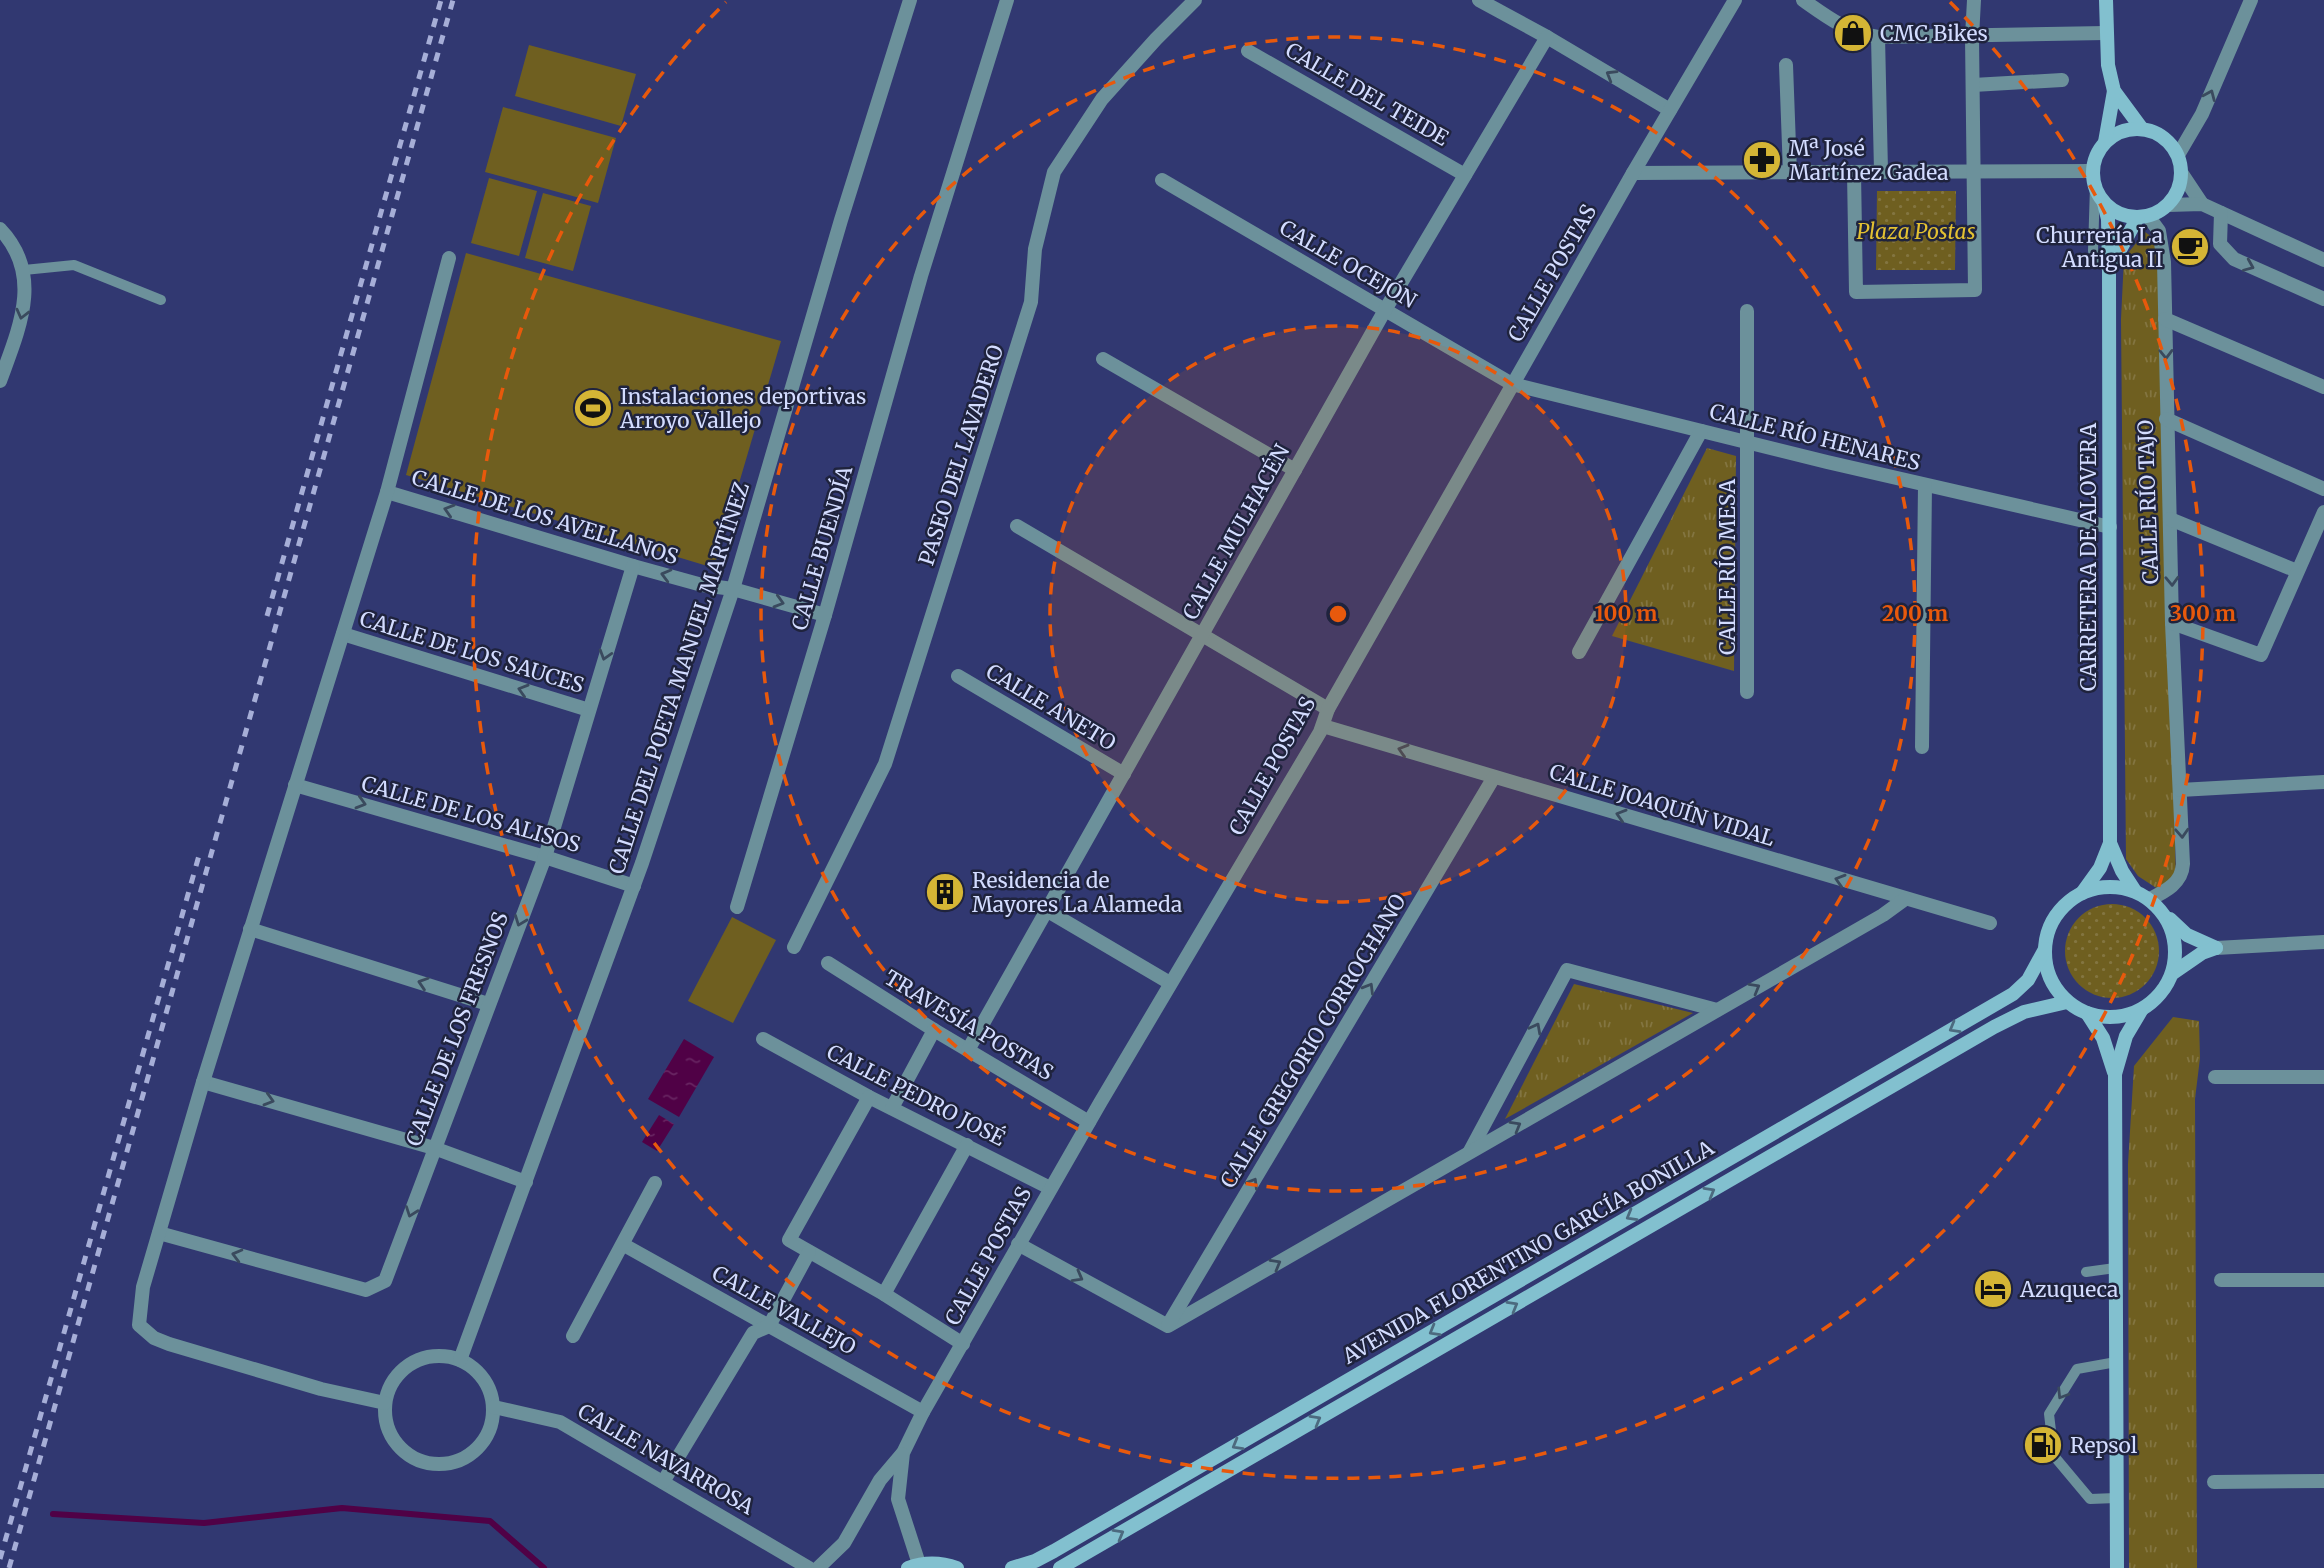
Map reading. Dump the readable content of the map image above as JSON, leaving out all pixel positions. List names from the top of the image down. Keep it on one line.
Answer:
{"streets":{"street":["CALLE DEL TEIDE","CALLE OCEJÓN","CALLE POSTAS","CALLE RÍO HENARES","PASEO DEL LAVADERO","CALLE RÍO TAJO","CALLE DE LOS AVELLANOS","CALLE MULHACÉN","CALLE BUENDÍA","CARRETERA DE ALOVERA","CALLE RÍO MESA","CALLE DE LOS SAUCES","CALLE DEL POETA MANUEL MARTÍNEZ","CALLE ANETO","CALLE JOAQUÍN VIDAL","CALLE DE LOS ALISOS","TRAVESÍA POSTAS","CALLE DE LOS FRESNOS","CALLE GREGORIO CORROCHANO","CALLE PEDRO JOSÉ","AVENIDA FLORENTINO GARCÍA BONILLA","CALLE VALLEJO","CALLE NAVARROSA"]},"crossings":[["CALLE DEL TEIDE","CALLE MULHACÉN"],["CALLE OCEJÓN","CALLE POSTAS"],["CALLE OCEJÓN","CALLE RÍO HENARES"],["CALLE OCEJÓN","CALLE MULHACÉN"],["CALLE POSTAS","CALLE RÍO HENARES"],["CALLE POSTAS","CALLE JOAQUÍN VIDAL"],["CALLE POSTAS","TRAVESÍA POSTAS"],["CALLE POSTAS","CALLE PEDRO JOSÉ"],["CALLE POSTAS","CALLE VALLEJO"],["CALLE RÍO HENARES","CARRETERA DE ALOVERA"],["CALLE RÍO HENARES","CALLE RÍO MESA"],["CALLE RÍO TAJO","CARRETERA DE ALOVERA"],["CALLE RÍO TAJO","AVENIDA FLORENTINO GARCÍA BONILLA"],["CALLE DE LOS AVELLANOS","CALLE BUENDÍA"],["CALLE DE LOS AVELLANOS","CALLE DEL POETA MANUEL MARTÍNEZ"],["CALLE DE LOS AVELLANOS","CALLE DE LOS FRESNOS"],["CALLE MULHACÉN","CALLE ANETO"],["CALLE MULHACÉN","TRAVESÍA POSTAS"],["CARRETERA DE ALOVERA","AVENIDA FLORENTINO GARCÍA BONILLA"],["CALLE DE LOS SAUCES","CALLE DE LOS FRESNOS"],["CALLE DEL POETA MANUEL MARTÍNEZ","CALLE DE LOS ALISOS"],["CALLE DEL POETA MANUEL MARTÍNEZ","CALLE NAVARROSA"],["CALLE JOAQUÍN VIDAL","CALLE GREGORIO CORROCHANO"],["CALLE DE LOS ALISOS","CALLE DE LOS FRESNOS"]],"one_way":["CALLE RÍO TAJO","CALLE DE LOS SAUCES","CALLE JOAQUÍN VIDAL","CALLE DE LOS ALISOS","CALLE GREGORIO CORROCHANO"],"parks":["Plaza Postas"],"places":{"shop":["CMC Bikes"],"pharmacy":["Mª José Martínez Gadea"],"cafe":["Churrería La Antigua II"],"sports":["Instalaciones deportivas Arroyo Vallejo"],"building":["Residencia de Mayores La Alameda"],"hotel":["Azuqueca"],"fuel station":["Repsol"]},"rings":["100 m","200 m","300 m"]}
